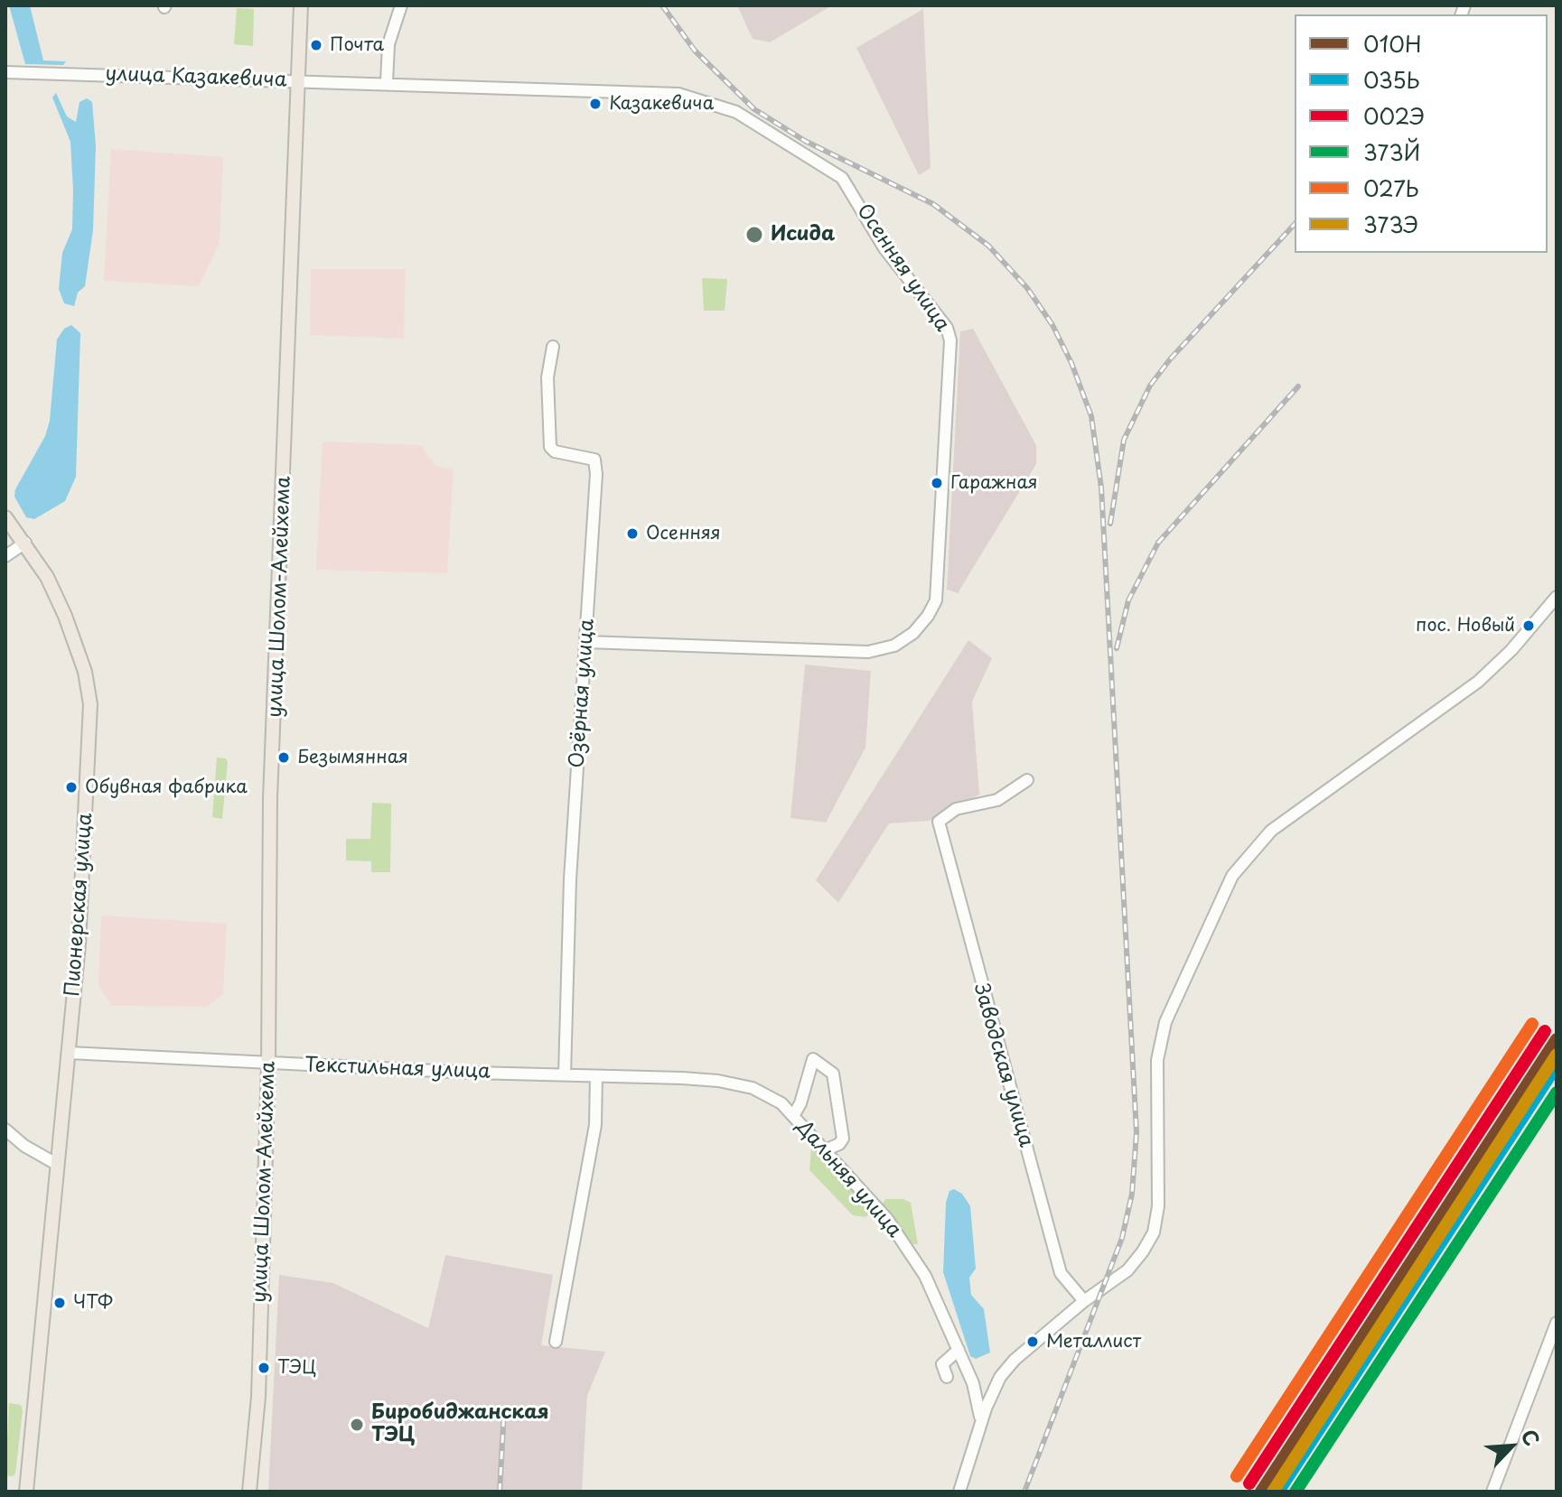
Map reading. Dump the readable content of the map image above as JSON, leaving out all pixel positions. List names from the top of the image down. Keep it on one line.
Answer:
{"streets":{"main road":["улица Шолом-Алейхема","Пионерская улица"],"street":["улица Казакевича","Осенняя улица","Озёрная улица","Заводская улица","Текстильная улица","Дальняя улица"]},"crossings":[["улица Казакевича","Осенняя улица"],["улица Казакевича","улица Шолом-Алейхема"],["Осенняя улица","Озёрная улица"],["улица Шолом-Алейхема","Текстильная улица"],["Озёрная улица","Текстильная улица"],["Пионерская улица","Текстильная улица"],["Текстильная улица","Дальняя улица"]],"places":["Почта","Казакевича","Исида","Гаражная","Осенняя","пос. Новый","Безымянная","Обувная фабрика","ЧТФ","Металлист","ТЭЦ","Биробиджанская ТЭЦ"],"lines":["transit line 027Ь","transit line 002Э","transit line 010Н","transit line 373Э","transit line 035Ь","transit line 373Й"],"legend":["010Н","035Ь","002Э","373Й","027Ь","373Э"],"north":"top right"}
